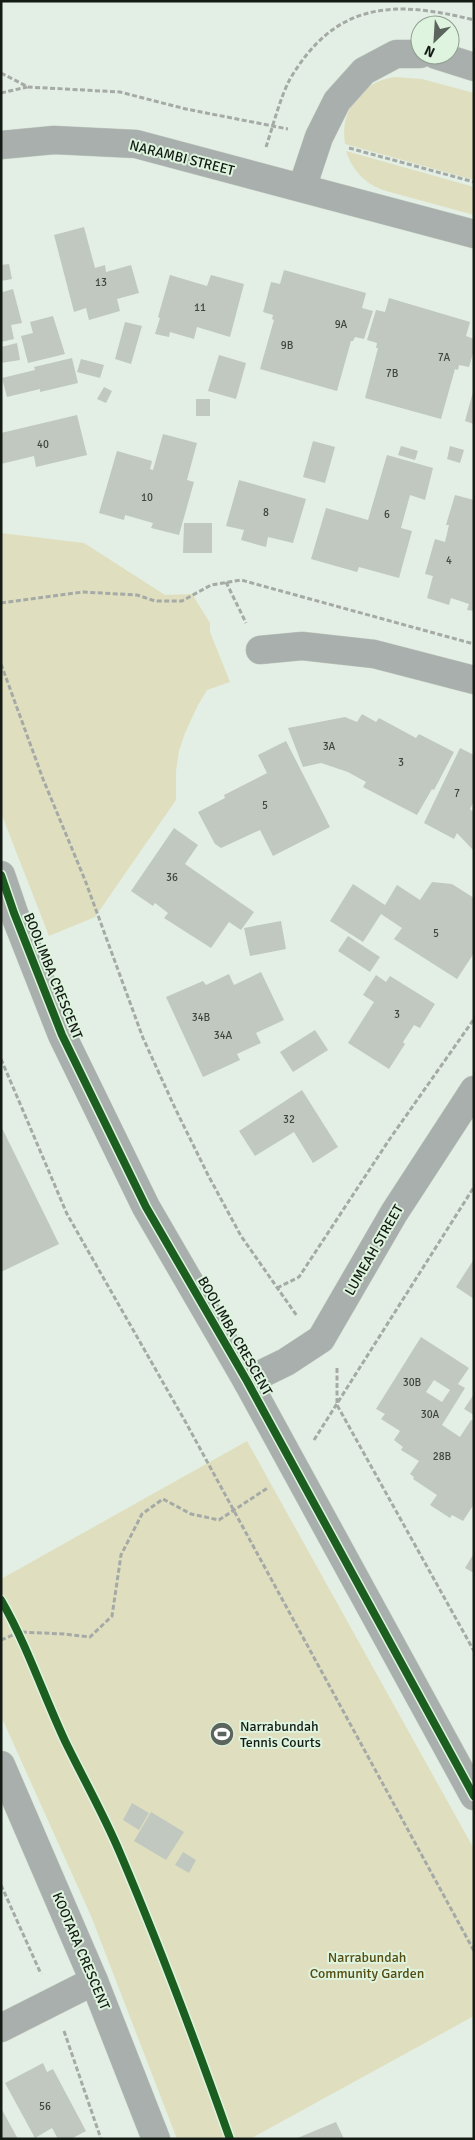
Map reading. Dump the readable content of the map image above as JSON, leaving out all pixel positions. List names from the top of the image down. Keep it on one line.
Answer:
{"streets":{"street":["NARAMBI STREET","BOOLIMBA CRESCENT","LUMEAH STREET","KOOTARA CRESCENT"]},"crossings":[["BOOLIMBA CRESCENT","LUMEAH STREET"]],"parks":["Narrabundah Community Garden"],"places":{"sports":["Narrabundah Tennis Courts"]},"house_numbers":["13","11","9A","9B","7A","7B","40","10","8","6","4","3A","3","7","5","36","5","3","34B","34A","32","30B","30A","28B","56"],"north":"bottom left"}
